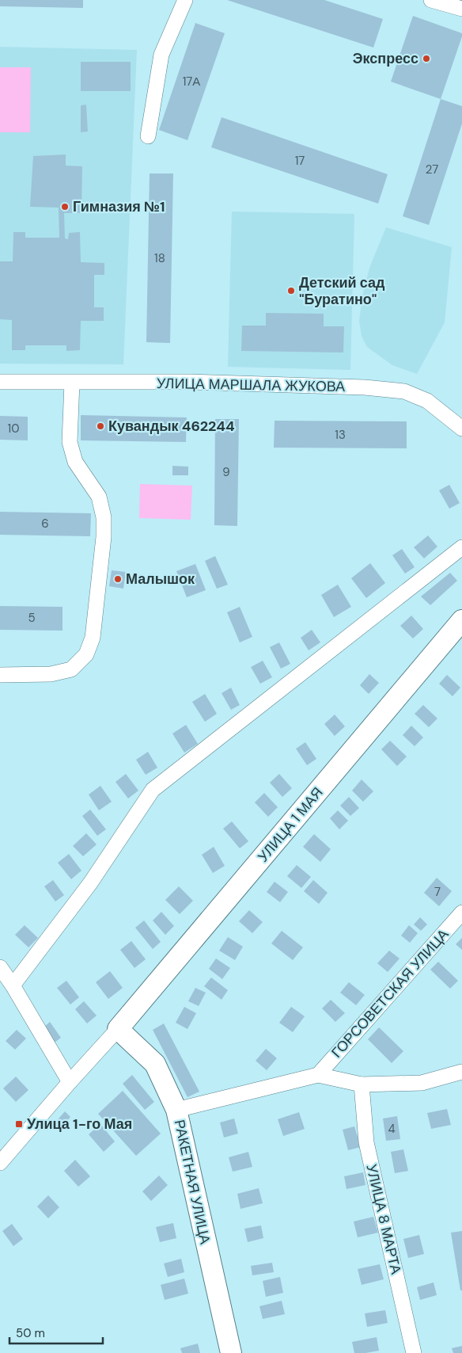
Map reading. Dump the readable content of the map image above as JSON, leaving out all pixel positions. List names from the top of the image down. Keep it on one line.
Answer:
{"streets":{"main road":["УЛИЦА 1 МАЯ","РАКЕТНАЯ УЛИЦА"],"street":["УЛИЦА МАРШАЛА ЖУКОВА","ГОРСОВЕТСКАЯ УЛИЦА","УЛИЦА 8 МАРТА"]},"crossings":[["УЛИЦА 1 МАЯ","РАКЕТНАЯ УЛИЦА"]],"places":{"other":["Экспресс","Гимназия №1","Детский сад \"Буратино\"","Кувандык 462244","Малышок"],"transit":["Улица 1-го Мая"]},"house_numbers":["17А","17","27","18","10","13","9","6","5","7","4"],"scale_bar":"50 m"}
